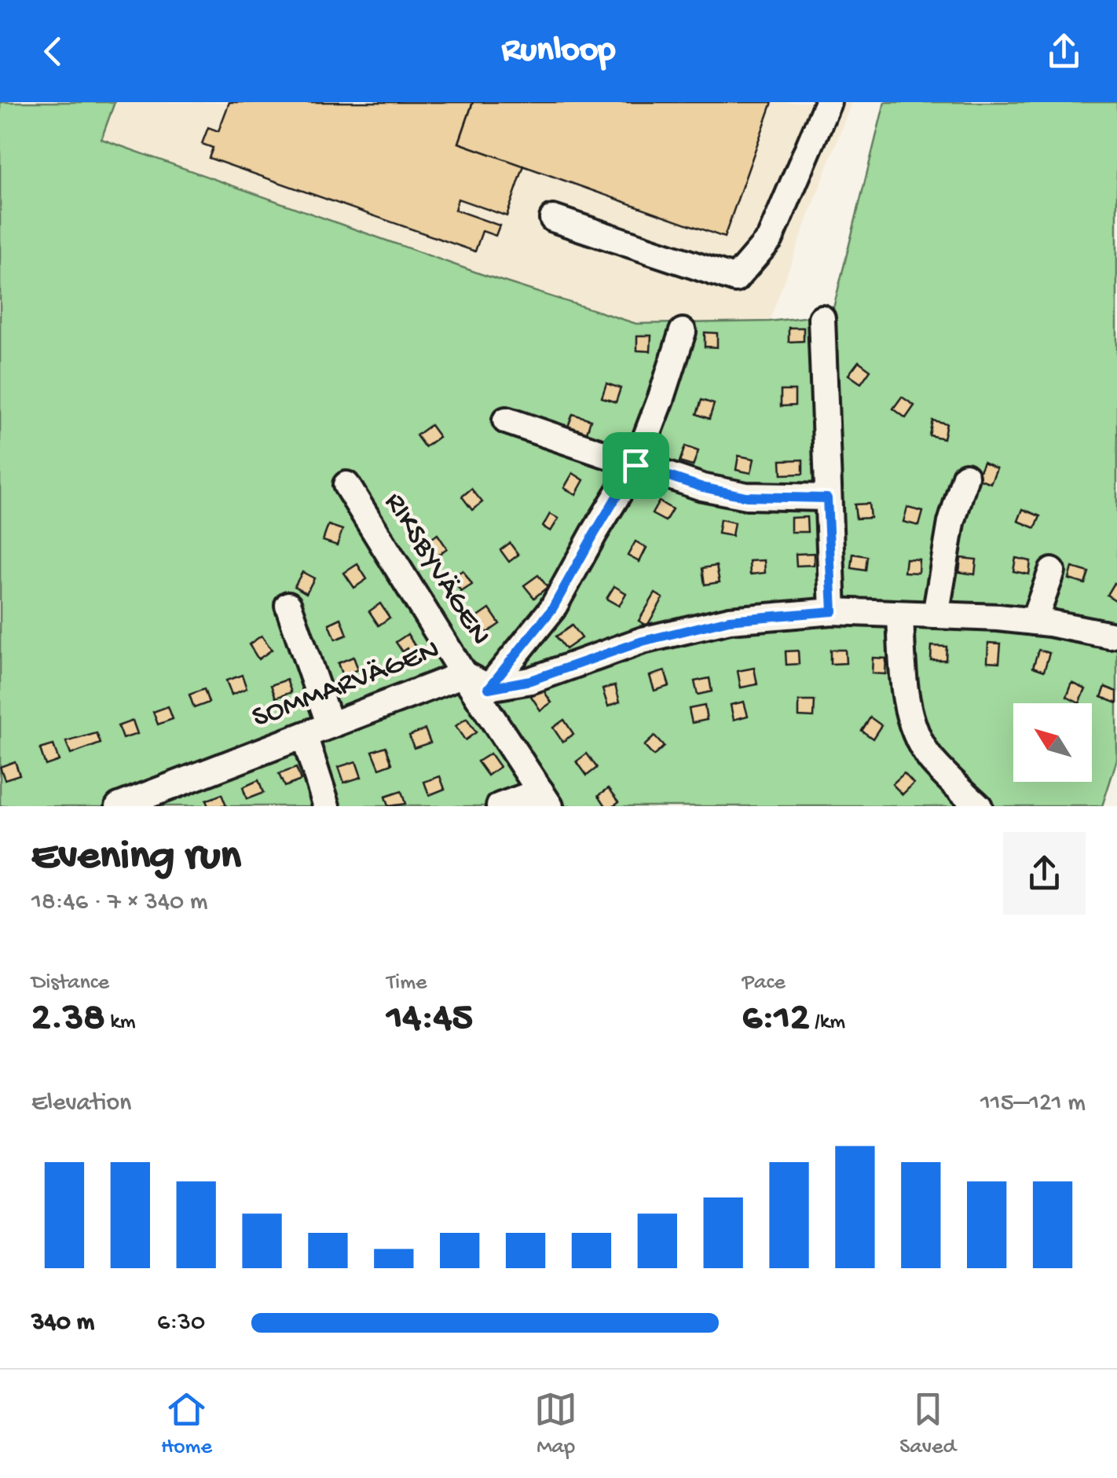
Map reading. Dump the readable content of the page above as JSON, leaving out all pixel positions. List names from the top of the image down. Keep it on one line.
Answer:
{"streets":{"street":["RIKSBYVÄGEN","SOMMARVÄGEN"]},"crossings":[["RIKSBYVÄGEN","SOMMARVÄGEN"]],"north":"top left","page":{"header":"Runloop","heading":["Evening run","18:46 · 7 × 340 m"],"stats":[["Distance","2.38 km"],["Time","14:45"],["Pace","6:12 /km"]],"chart":["Elevation","115–121 m"],"list":[{"name":"340 m","note":"6:30"}],"tabs":["Home","Map","Saved"]}}
